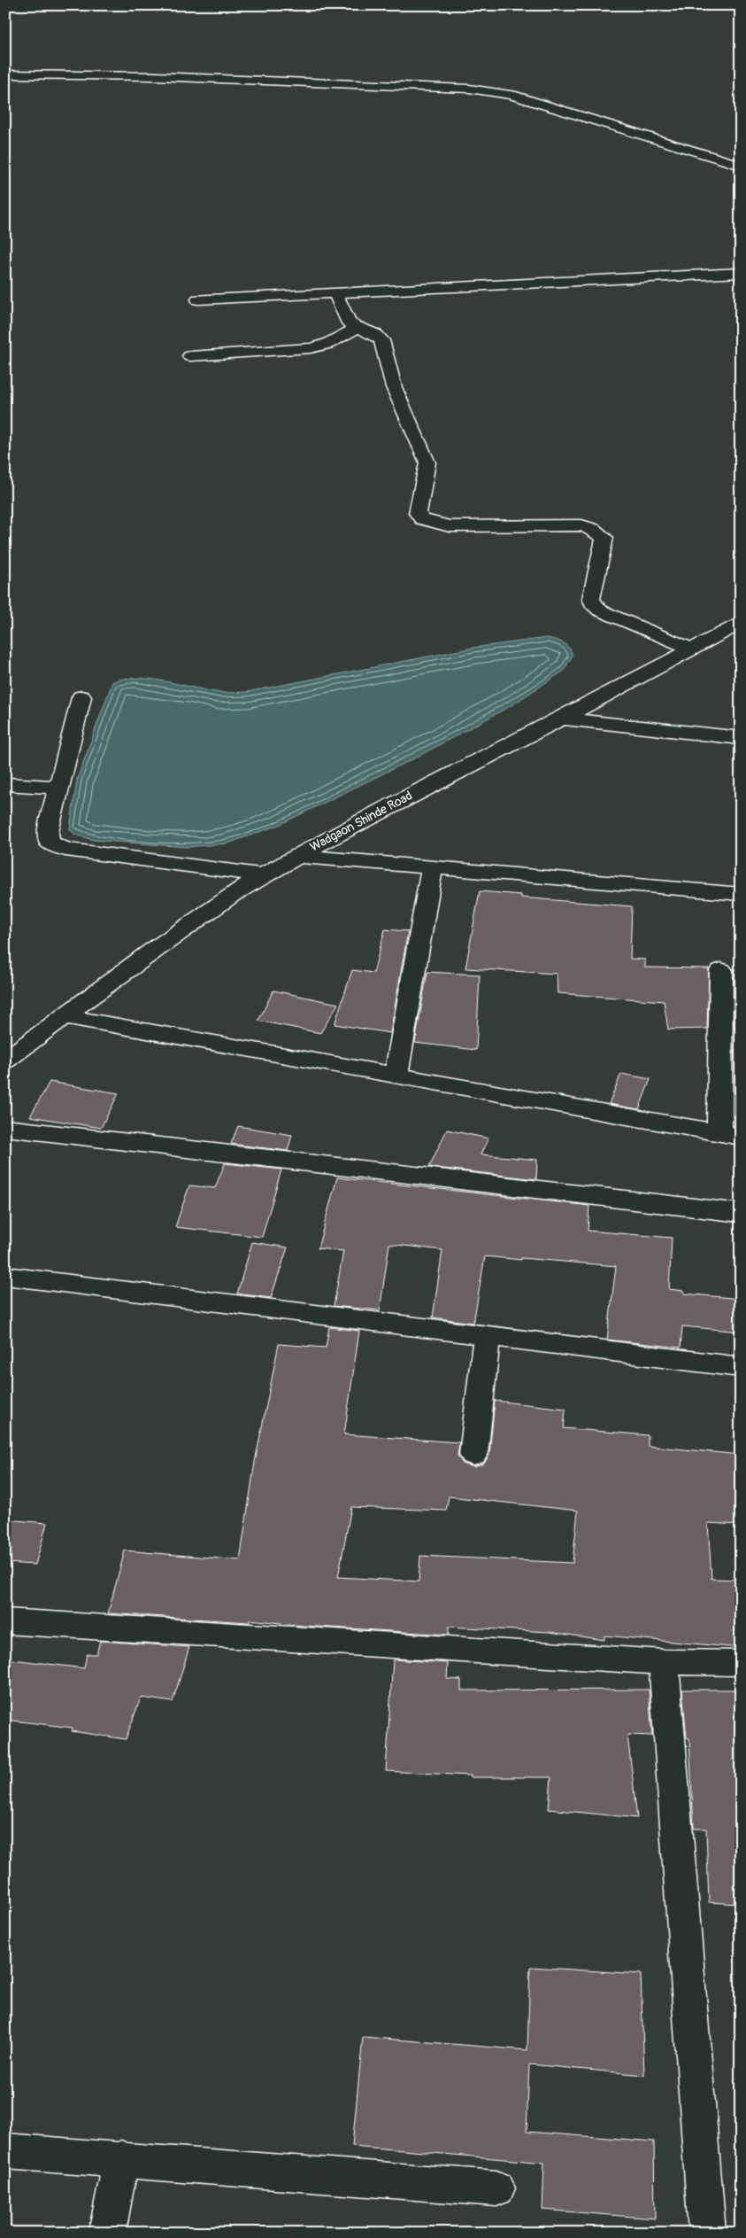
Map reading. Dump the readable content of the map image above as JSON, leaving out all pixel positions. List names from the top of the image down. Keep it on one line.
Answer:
{"streets":{"street":["Wadgaon Shinde Road"]}}
